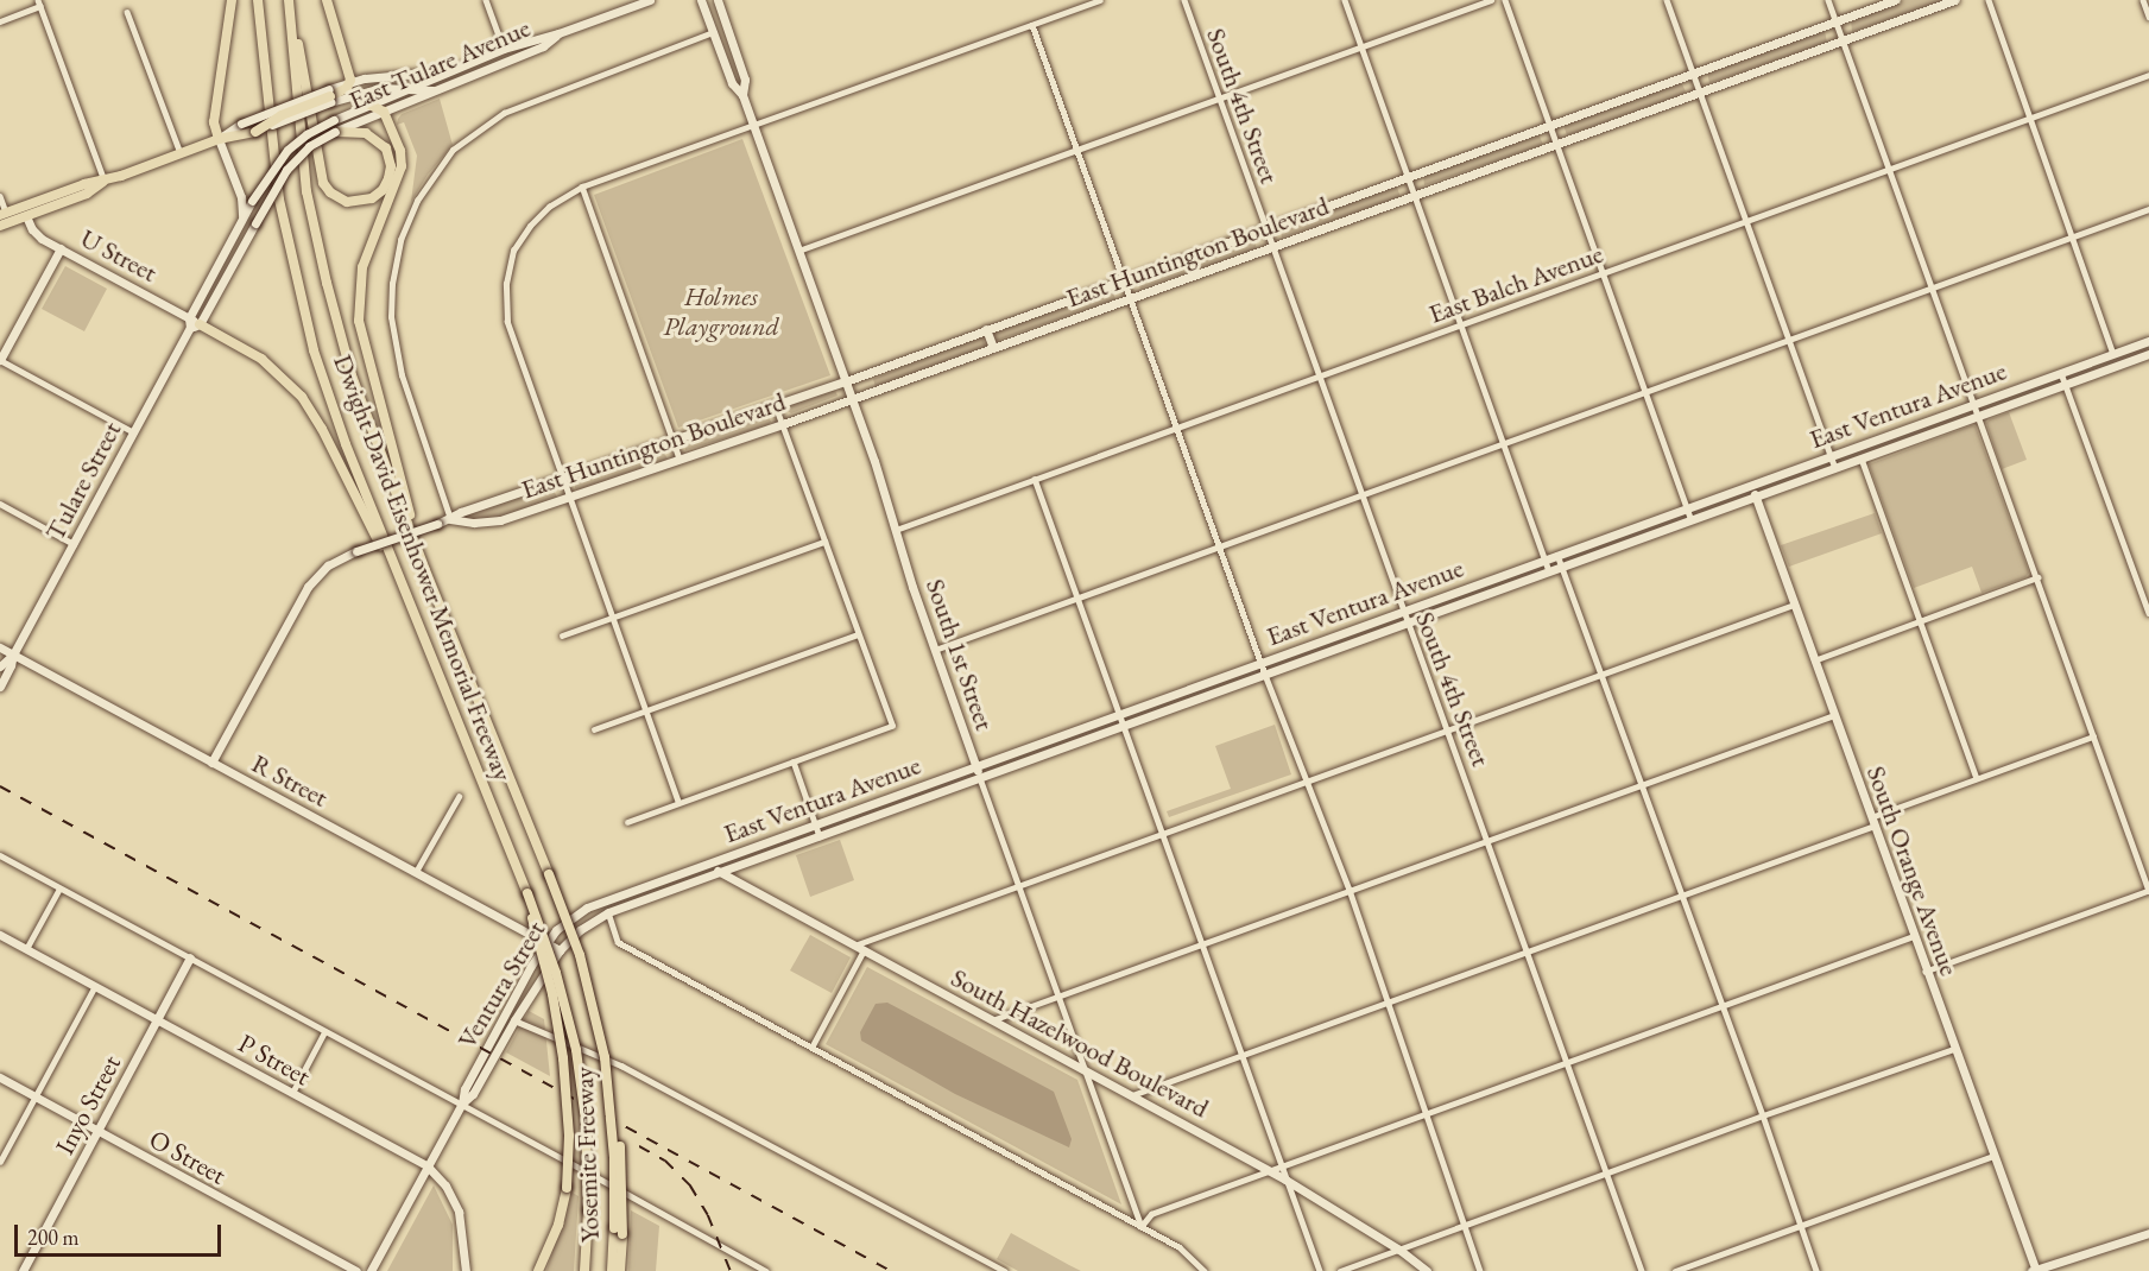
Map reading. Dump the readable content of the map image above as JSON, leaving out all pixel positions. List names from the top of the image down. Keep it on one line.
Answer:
{"streets":{"highway":["Dwight David Eisenhower Memorial Freeway","Yosemite Freeway"],"main road":["East Tulare Avenue","East Huntington Boulevard","U Street","East Ventura Avenue","Tulare Street","South 1st Street","R Street","South Orange Avenue","Ventura Street","South Hazelwood Boulevard","P Street","Inyo Street","O Street"],"street":["South 4th Street","East Balch Avenue"]},"crossings":[["East Tulare Avenue","Tulare Street"],["South 4th Street","East Huntington Boulevard"],["South 4th Street","East Balch Avenue"],["South 4th Street","East Ventura Avenue"],["East Huntington Boulevard","South 1st Street"],["East Huntington Boulevard","R Street"],["U Street","Tulare Street"],["East Balch Avenue","South 1st Street"],["East Ventura Avenue","South 1st Street"],["East Ventura Avenue","South Orange Avenue"],["East Ventura Avenue","Ventura Street"],["East Ventura Avenue","South Hazelwood Boulevard"],["Tulare Street","R Street"],["Dwight David Eisenhower Memorial Freeway","Yosemite Freeway"],["South 1st Street","South Hazelwood Boulevard"],["R Street","Ventura Street"],["Ventura Street","P Street"],["P Street","Inyo Street"],["Inyo Street","O Street"]],"parks":["Holmes Playground"],"scale_bar":"200 m"}
